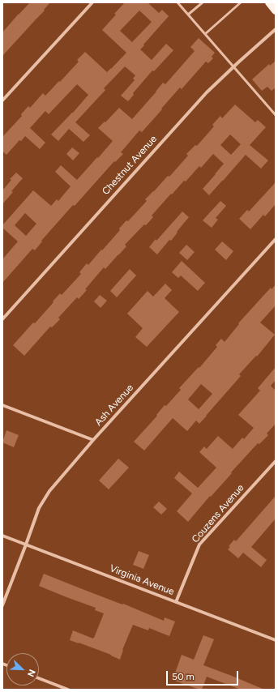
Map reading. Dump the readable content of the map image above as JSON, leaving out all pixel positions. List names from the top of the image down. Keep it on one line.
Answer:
{"streets":{"street":["Chestnut Avenue","Ash Avenue","Couzens Avenue","Virginia Avenue"]},"crossings":[["Ash Avenue","Virginia Avenue"],["Couzens Avenue","Virginia Avenue"]],"scale_bar":"50 m","north":"bottom right"}
